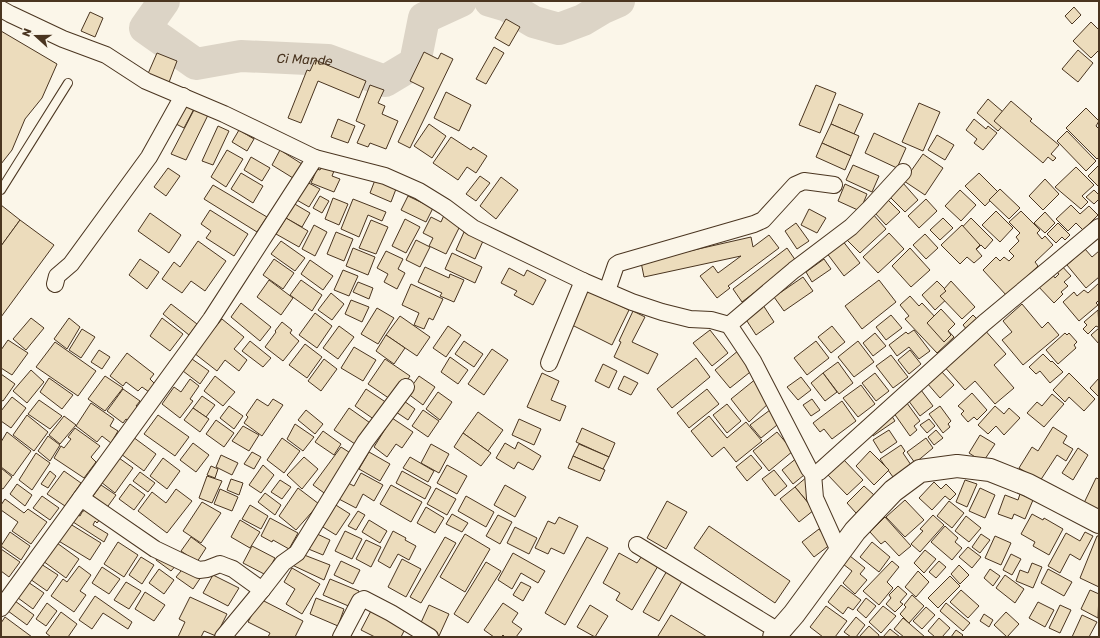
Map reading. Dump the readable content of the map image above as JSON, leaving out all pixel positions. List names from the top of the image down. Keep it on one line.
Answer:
{"water":["Ci Mande"],"north":"left"}
